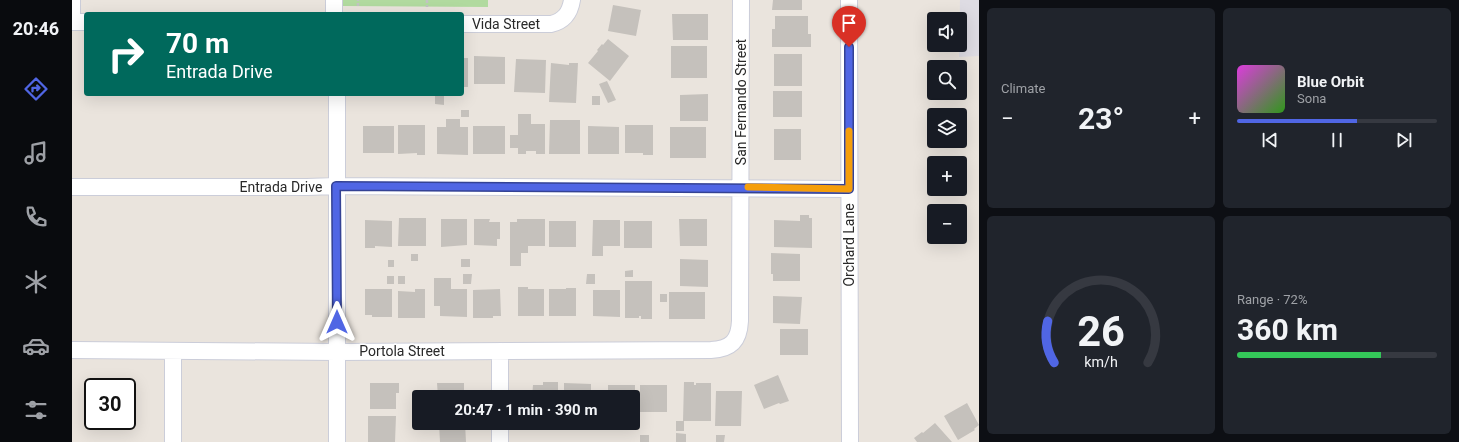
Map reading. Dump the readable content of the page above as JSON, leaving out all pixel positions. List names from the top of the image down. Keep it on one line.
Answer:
{"streets":{"street":["Vida Street","San Fernando Street","Entrada Drive","Orchard Lane","Portola Street"]},"crossings":[["San Fernando Street","Entrada Drive"],["San Fernando Street","Portola Street"],["Entrada Drive","Orchard Lane"]],"page":{"tabs":"20:46","tile":["Climate",["Range · 72%","360 km"]],"map_buttons":["+","−"],"turn":["70 m","Entrada Drive"],"song":["Blue Orbit","Sona"],"heat":["−","23°","+"],"limit":"30","trip":"20:47 · 1 min · 390 m","gauge":["26","km/h"]}}
